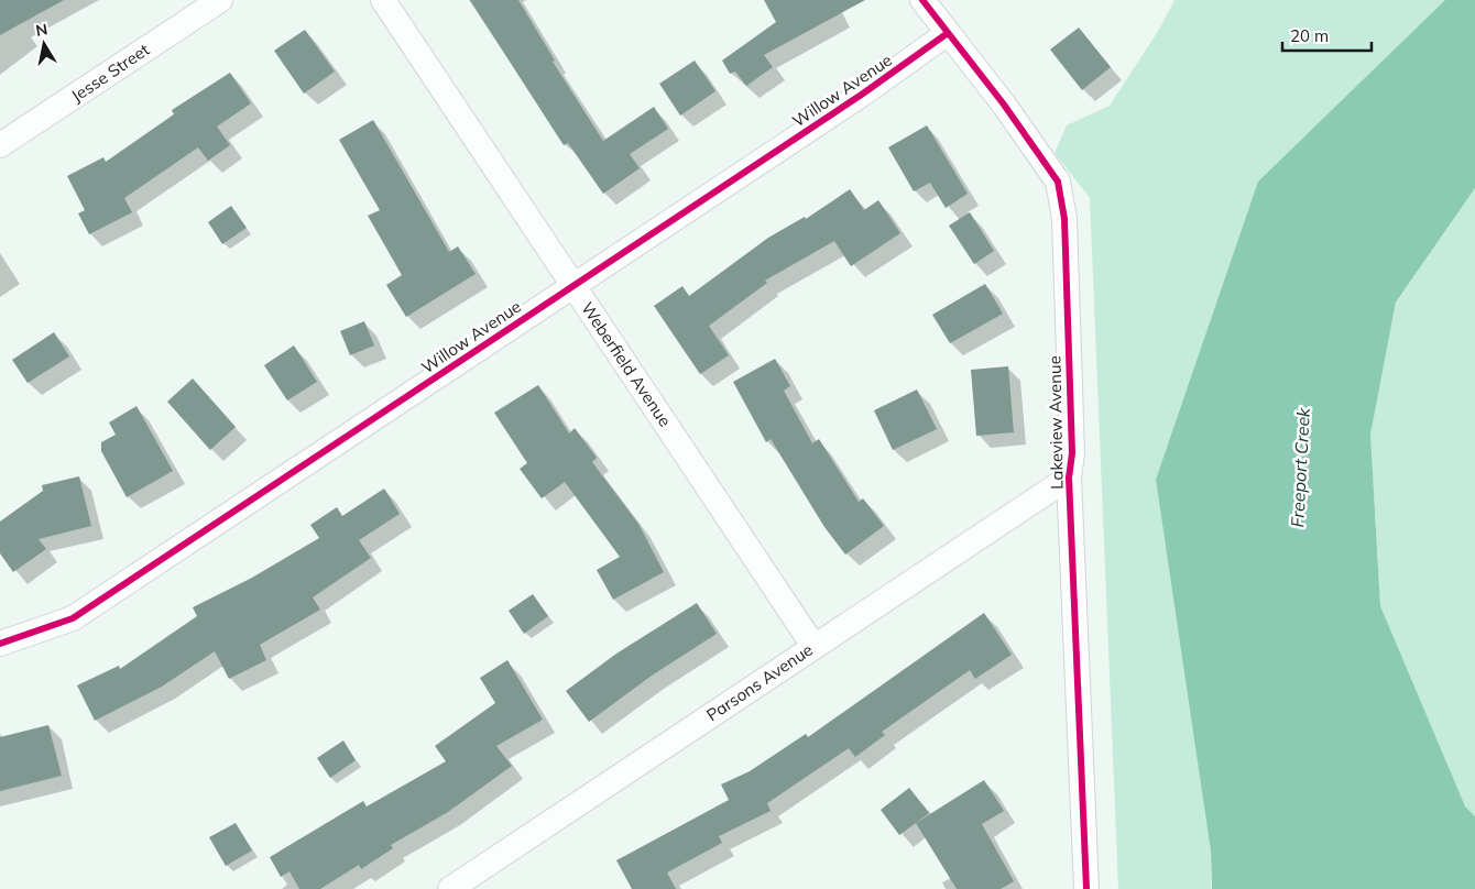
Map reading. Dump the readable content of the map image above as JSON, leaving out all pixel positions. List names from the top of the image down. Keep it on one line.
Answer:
{"streets":{"street":["Jesse Street","Willow Avenue","Weberfield Avenue","Lakeview Avenue","Parsons Avenue"]},"crossings":[["Willow Avenue","Weberfield Avenue"],["Willow Avenue","Lakeview Avenue"],["Weberfield Avenue","Parsons Avenue"],["Lakeview Avenue","Parsons Avenue"]],"water":["Freeport Creek"],"scale_bar":"20 m","north":"top"}
